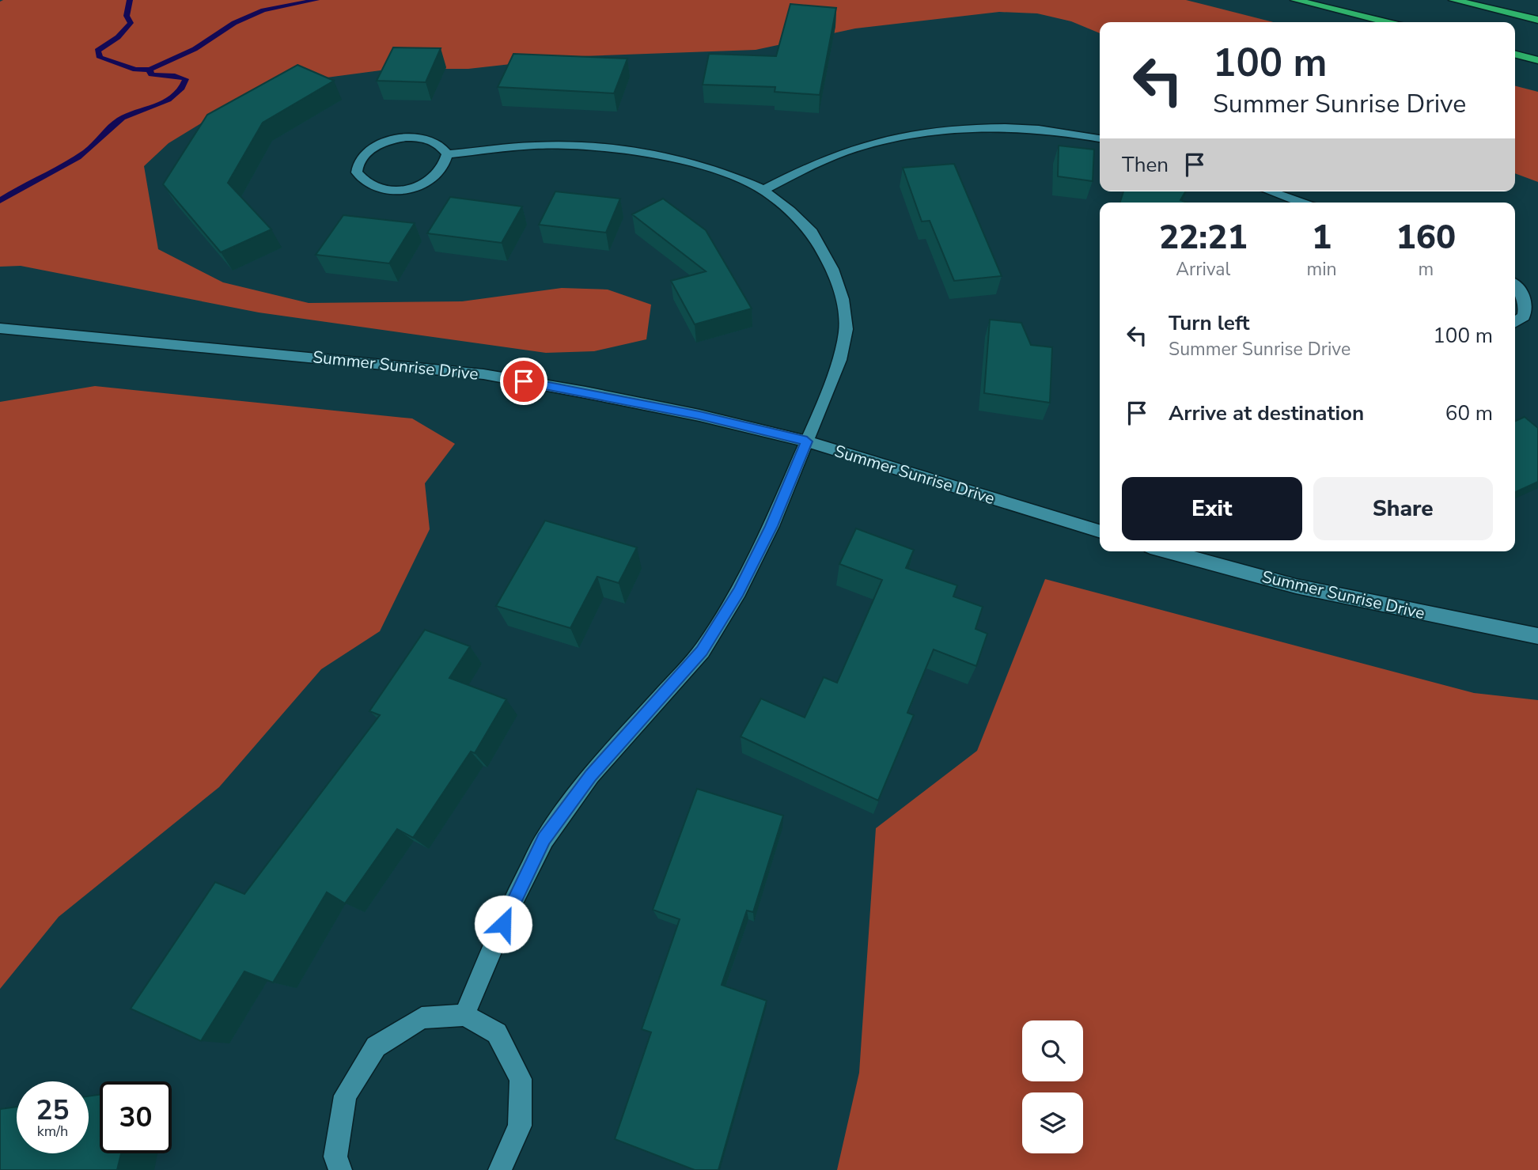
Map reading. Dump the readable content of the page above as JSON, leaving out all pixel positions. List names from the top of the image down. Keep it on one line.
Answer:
{"streets":{"street":["Summer Sunrise Drive"]},"page":{"turn":["100 m","Summer Sunrise Drive"],"then":"Then","eta":["22:21","Arrival","1","min","160","m"],"list":[{"name":"Turn left","note":"Summer Sunrise Drive","value":"100 m"},{"name":"Arrive at destination","value":"60 m"}],"buttons":["Exit","Share"],"speed":"25 km/h","limit":"30"}}
